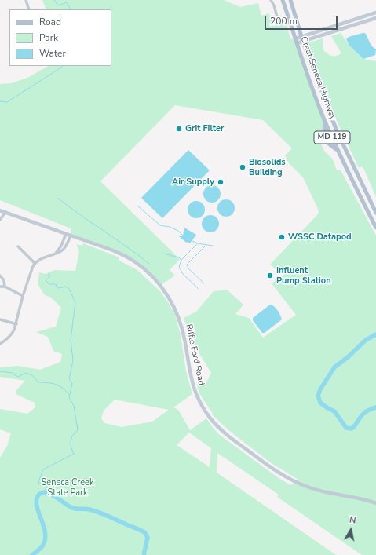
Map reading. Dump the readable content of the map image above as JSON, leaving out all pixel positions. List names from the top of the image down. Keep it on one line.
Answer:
{"streets":{"main road":["Great Seneca Highway","MD 119"],"street":["Riffle Ford Road"]},"parks":["Seneca Creek State Park"],"places":["Grit Filter","Biosolids Building","Air Supply","WSSC Datapod","Influent Pump Station"],"legend":["Road","Park","Water"],"scale_bar":"200 m","north":"top"}
